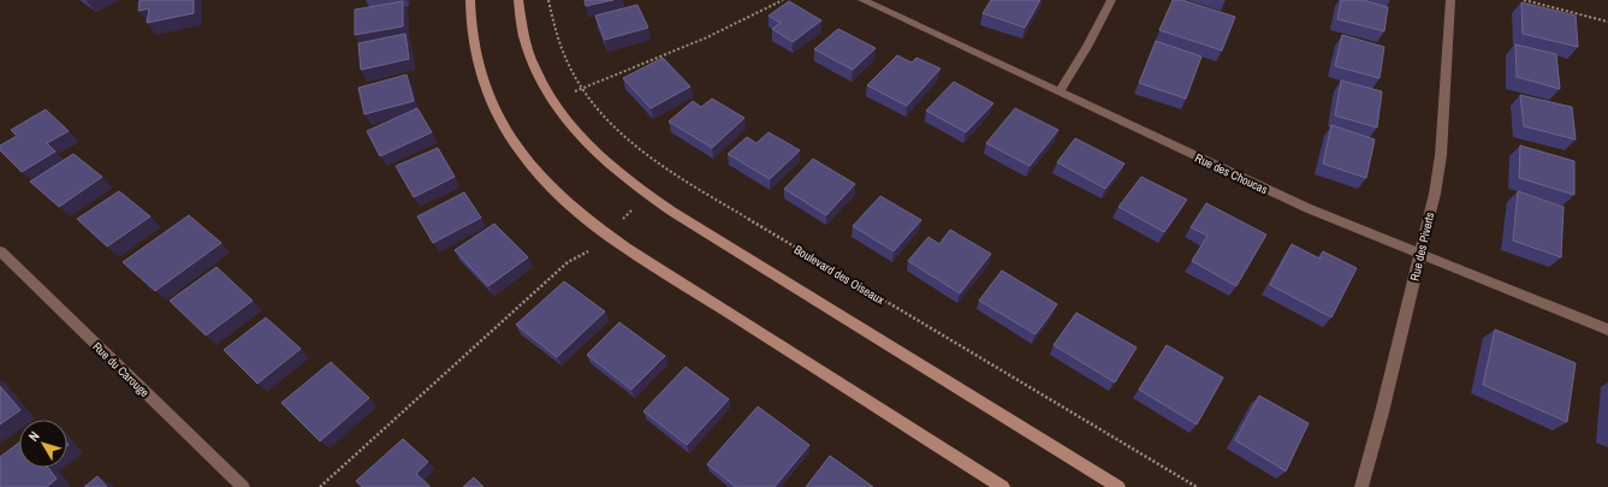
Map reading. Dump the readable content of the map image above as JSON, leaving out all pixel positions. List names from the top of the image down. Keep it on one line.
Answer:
{"streets":{"street":["Rue des Choucas","Rue des Piverts","Rue du Carouge"],"path":["Boulevard des Oiseaux"]},"crossings":[["Rue des Choucas","Rue des Piverts"]],"north":"top left"}
